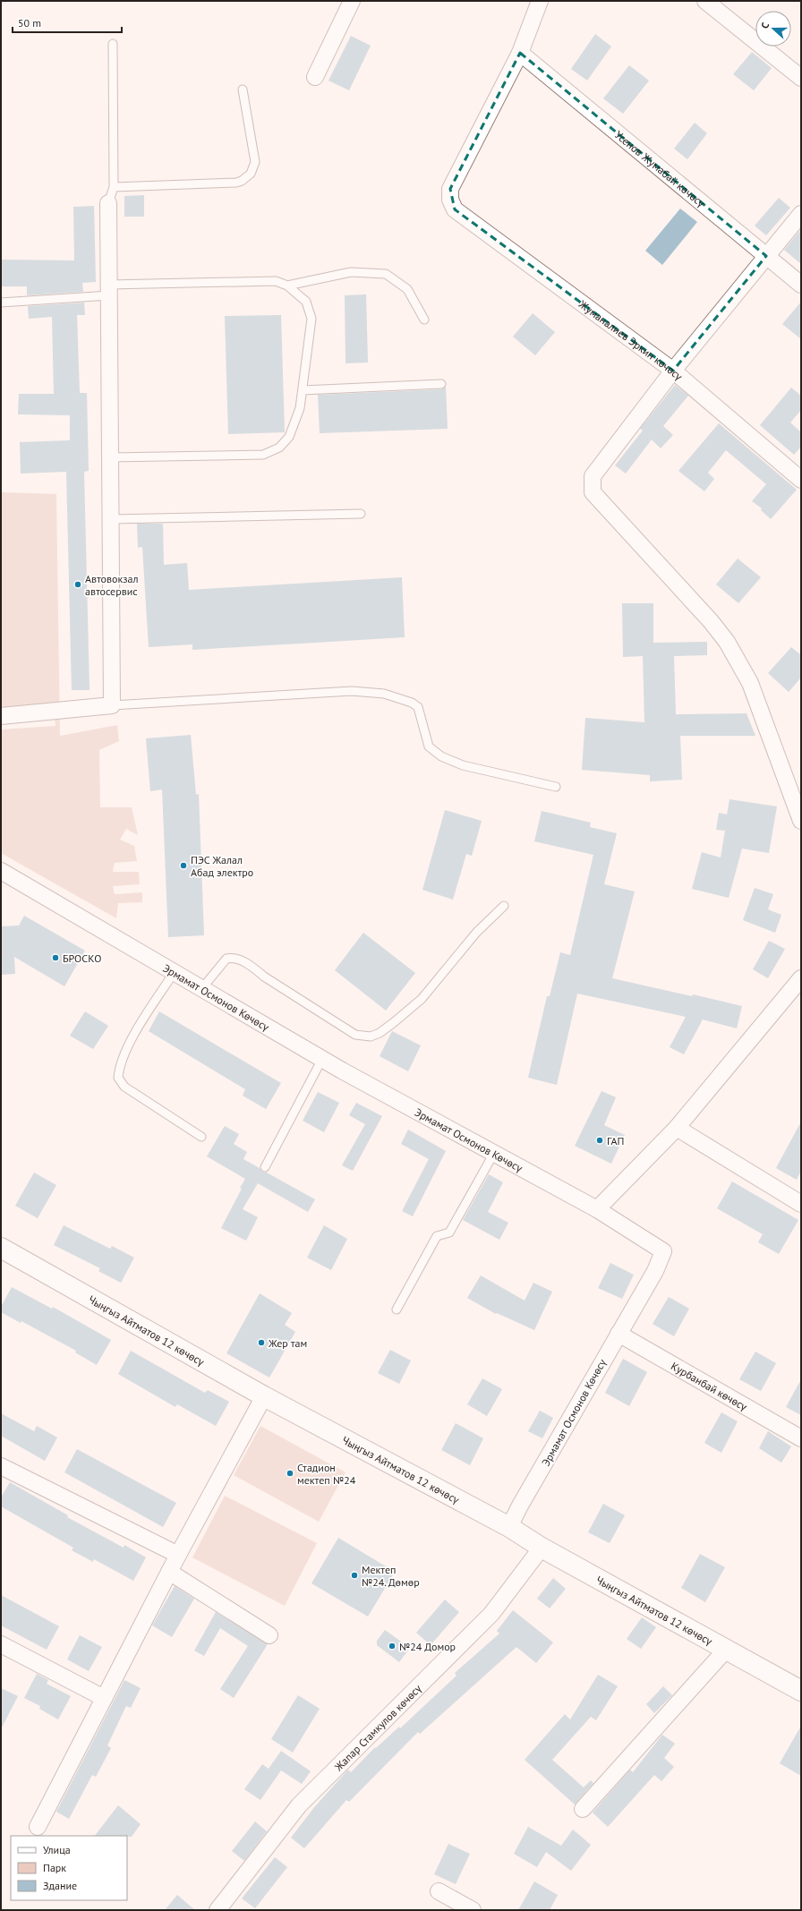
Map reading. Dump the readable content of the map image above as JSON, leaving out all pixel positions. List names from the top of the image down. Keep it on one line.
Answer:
{"streets":{"main road":["Чыңгыз Айтматов 12 көчөсү"],"street":["Усенов Жумабай көчөсү","Жуманалиев Эркин көчөсү","Эрмамат Осмонов Көчөсү","Курбанбай көчөсү","Жапар Стамкулов көчөсү"]},"crossings":[["Усенов Жумабай көчөсү","Жуманалиев Эркин көчөсү"],["Эрмамат Осмонов Көчөсү","Чыңгыз Айтматов 12 көчөсү"],["Эрмамат Осмонов Көчөсү","Курбанбай көчөсү"],["Чыңгыз Айтматов 12 көчөсү","Жапар Стамкулов көчөсү"]],"places":["Автовокзал автосервис","ПЭС Жалал Абад электро","БРОСКО","ГАП","Жер там","Стадион мектеп №24","Мектеп №24. Дөмөр","№24 Домор"],"legend":["Улица","Парк","Здание"],"scale_bar":"50 m","north":"left"}
